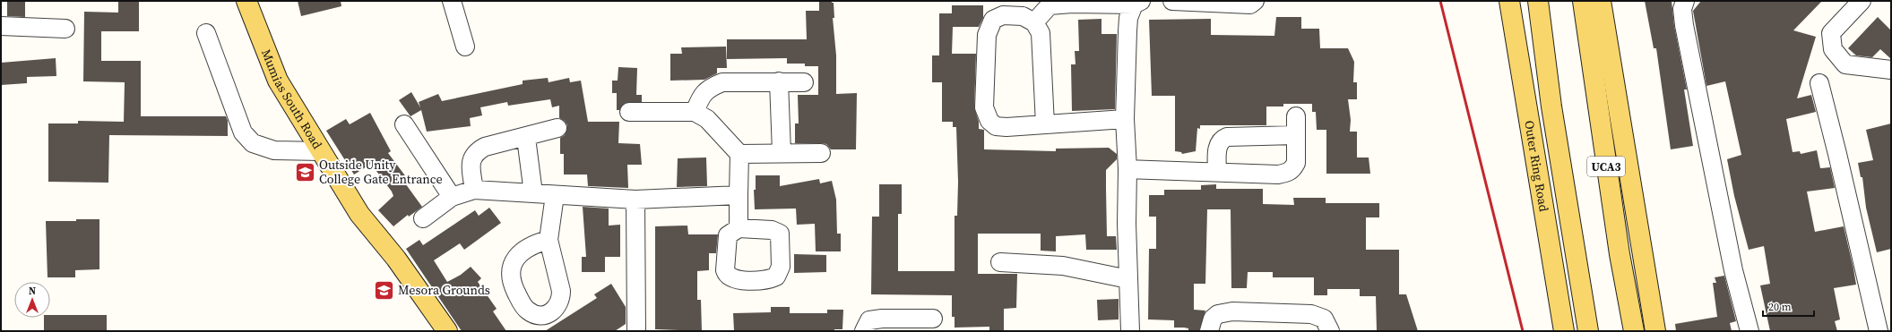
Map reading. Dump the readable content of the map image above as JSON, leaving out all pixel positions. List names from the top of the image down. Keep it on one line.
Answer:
{"streets":{"main road":["Mumias South Road","Outer Ring Road","UCA3"]},"places":{"school or university":["Outside Unity College Gate Entrance","Mesora Grounds"]},"scale_bar":"20 m","north":"top"}
